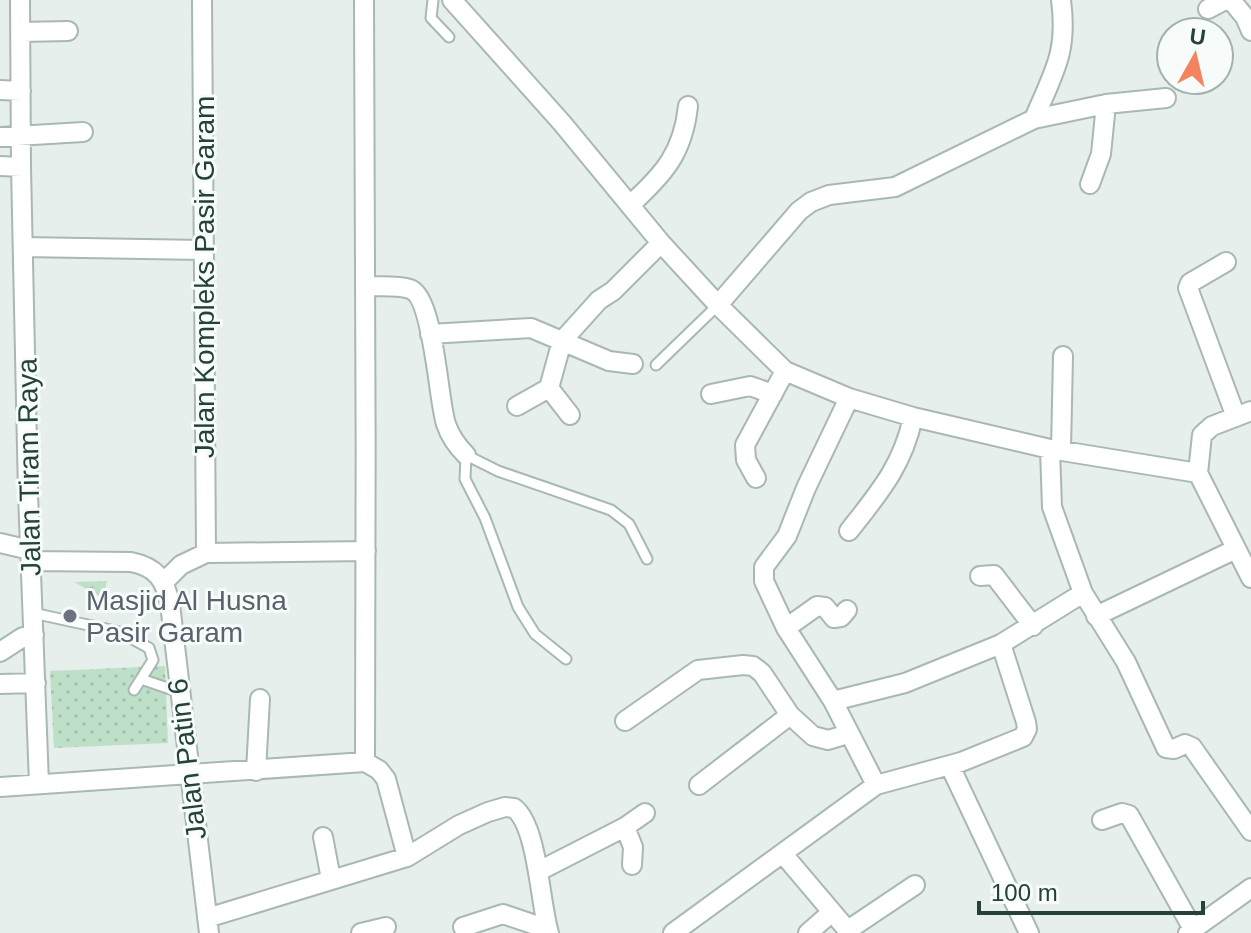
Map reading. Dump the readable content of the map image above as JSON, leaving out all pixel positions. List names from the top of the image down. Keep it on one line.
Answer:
{"streets":{"street":["Jalan Kompleks Pasir Garam","Jalan Tiram Raya","Jalan Patin 6"]},"places":["Masjid Al Husna Pasir Garam"],"scale_bar":"100 m","north":"top"}
